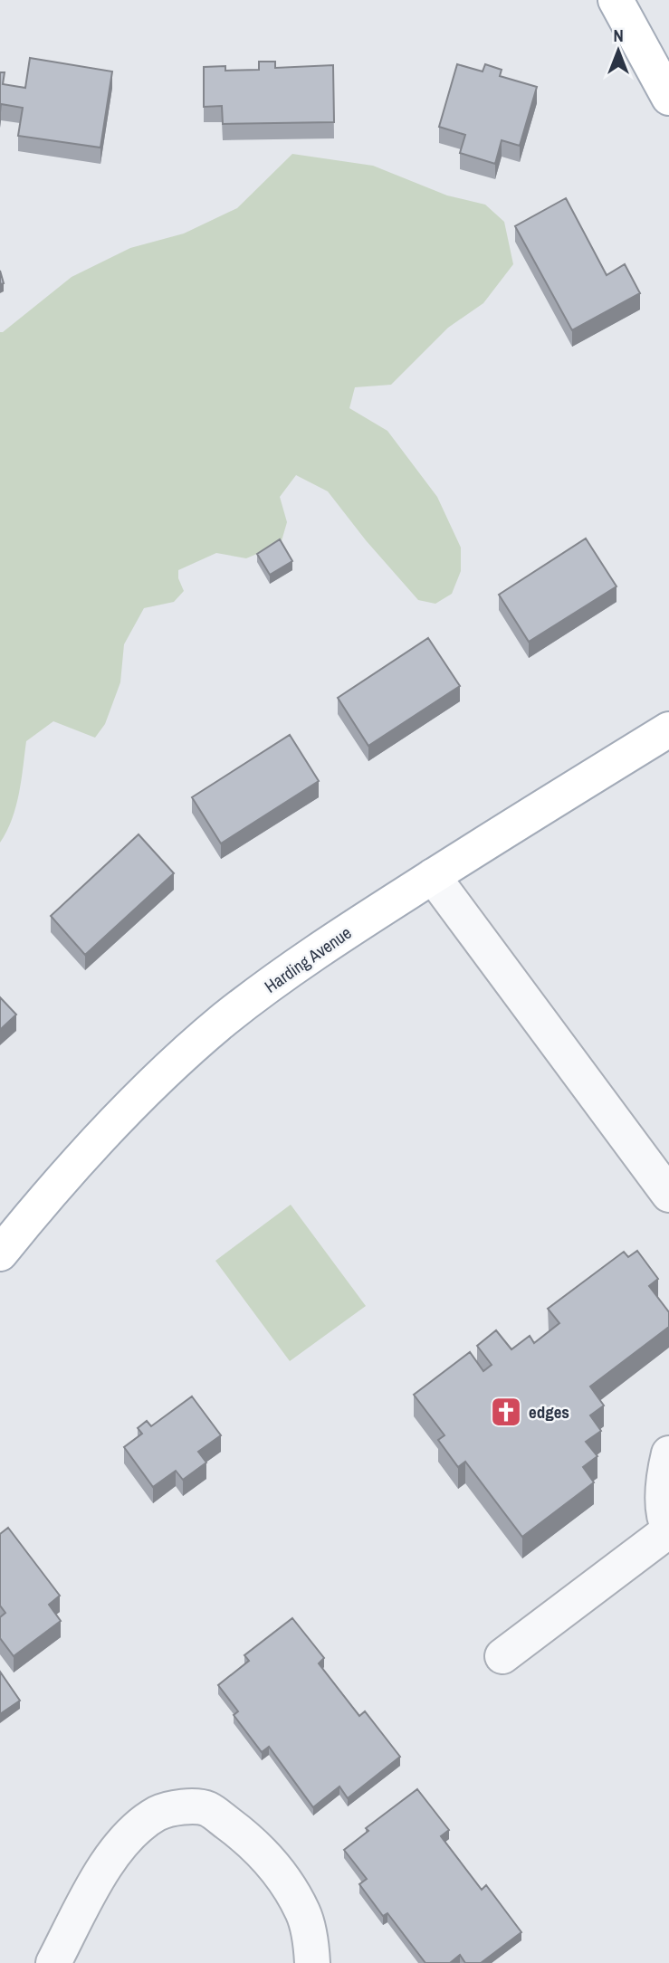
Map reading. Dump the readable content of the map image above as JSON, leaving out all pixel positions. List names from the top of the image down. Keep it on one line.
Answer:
{"streets":{"main road":["Harding Avenue"]},"places":{"church":["edges"]},"north":"top"}
